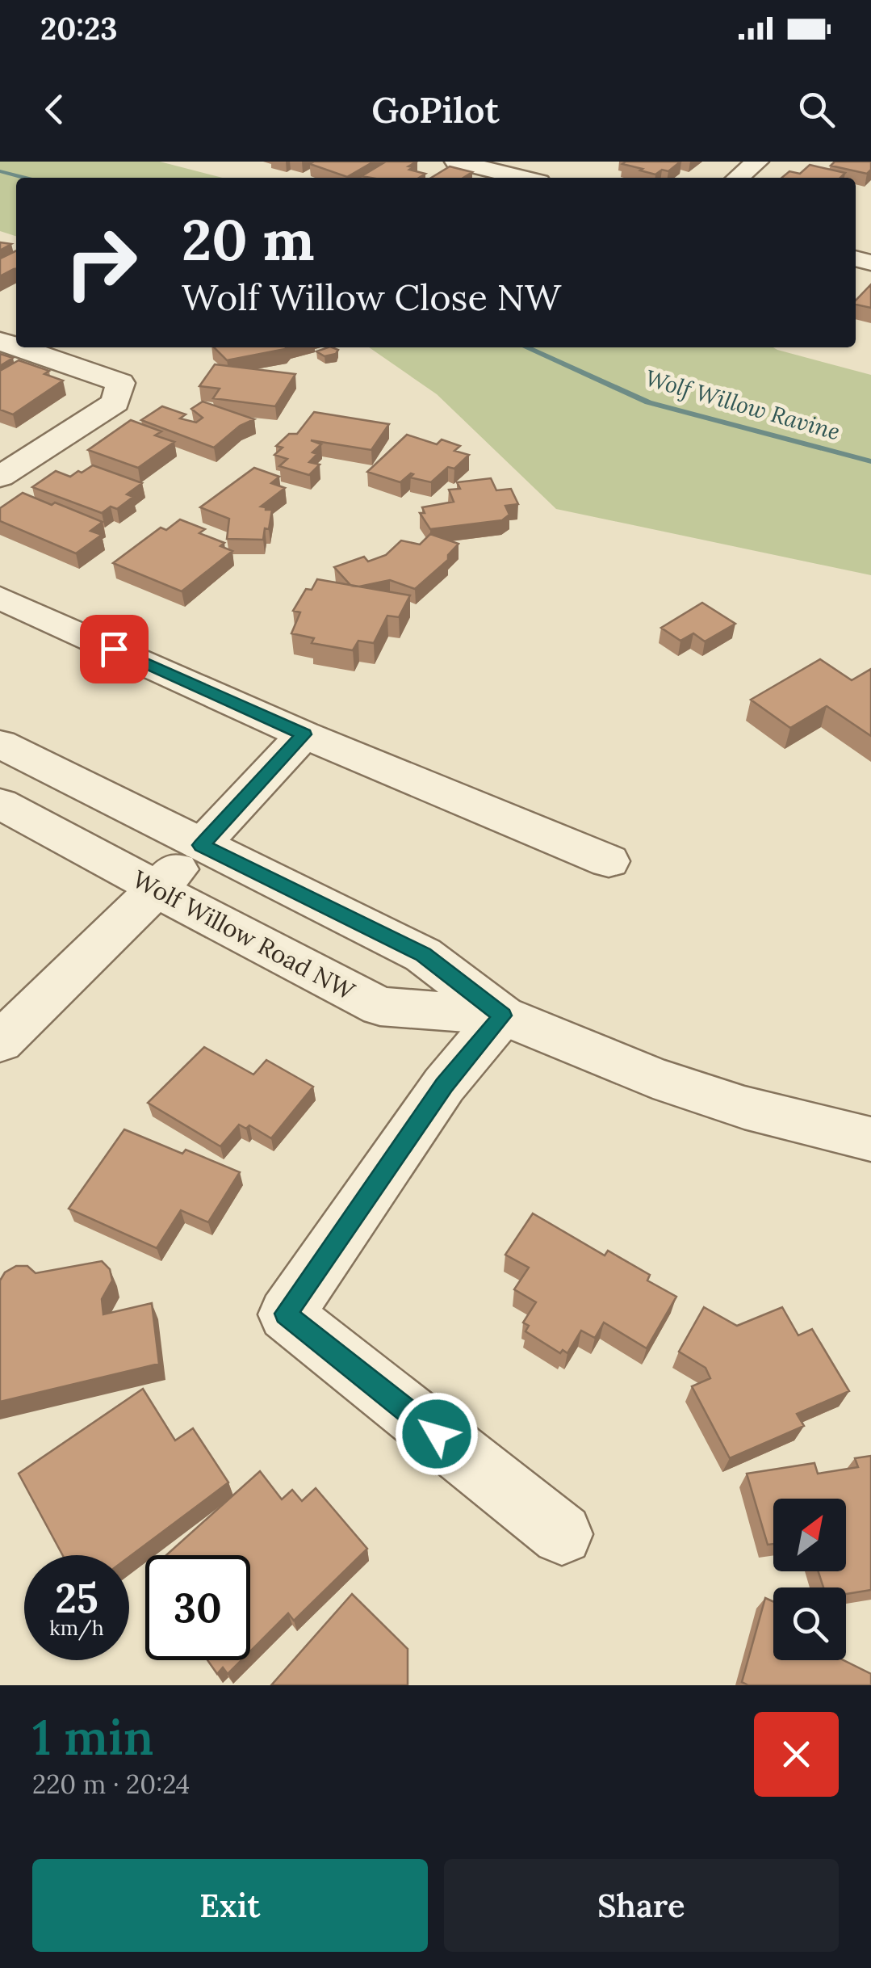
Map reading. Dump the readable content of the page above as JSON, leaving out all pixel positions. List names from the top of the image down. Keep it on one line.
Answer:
{"streets":{"street":["Wolf Willow Road NW"]},"water":["Wolf Willow Ravine"],"north":"top right","page":{"status":"20:23","header":"GoPilot","turn":["20 m","Wolf Willow Close NW"],"speed":"25 km/h","limit":"30","heading":["1 min","220 m · 20:24"],"buttons":["Exit","Share"]}}
